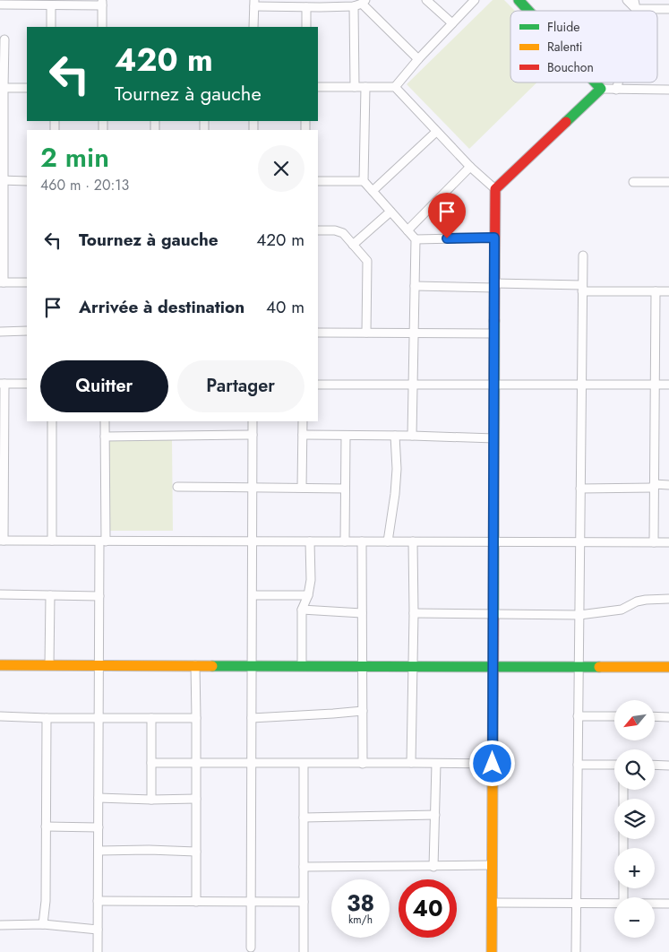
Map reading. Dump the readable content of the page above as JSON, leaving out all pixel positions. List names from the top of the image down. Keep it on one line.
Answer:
{"legend":["Fluide","Ralenti","Bouchon"],"north":"bottom left","page":{"turn":["420 m","Tournez à gauche"],"heading":["2 min","460 m · 20:13"],"list":[{"name":"Tournez à gauche","value":"420 m"},{"name":"Arrivée à destination","value":"40 m"}],"buttons":["Quitter","Partager"],"map_buttons":["+","−"],"speed":"38 km/h","limit":"40"}}
